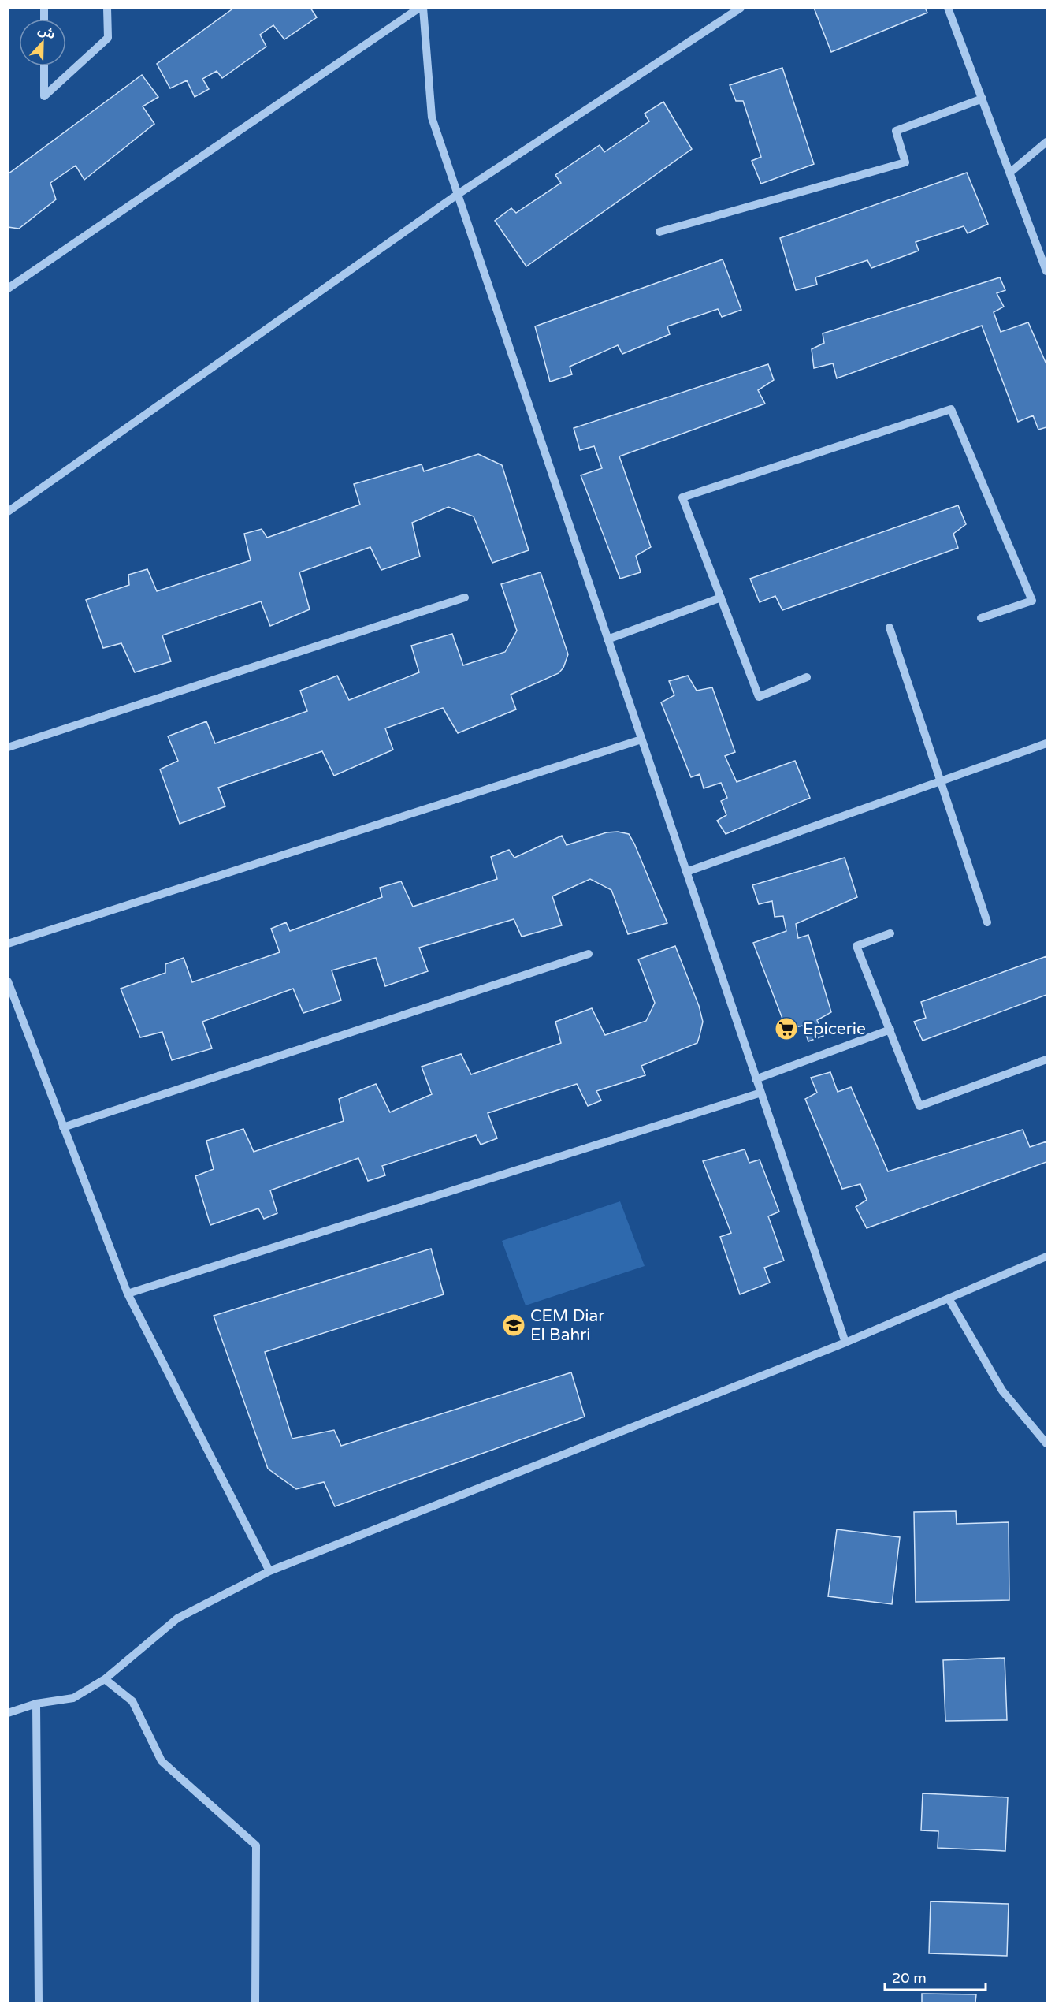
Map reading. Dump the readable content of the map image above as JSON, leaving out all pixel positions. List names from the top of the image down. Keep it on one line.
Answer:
{"places":{"supermarket":["Epicerie"],"school or university":["CEM Diar El Bahri"]},"scale_bar":"20 m","north":"top"}
